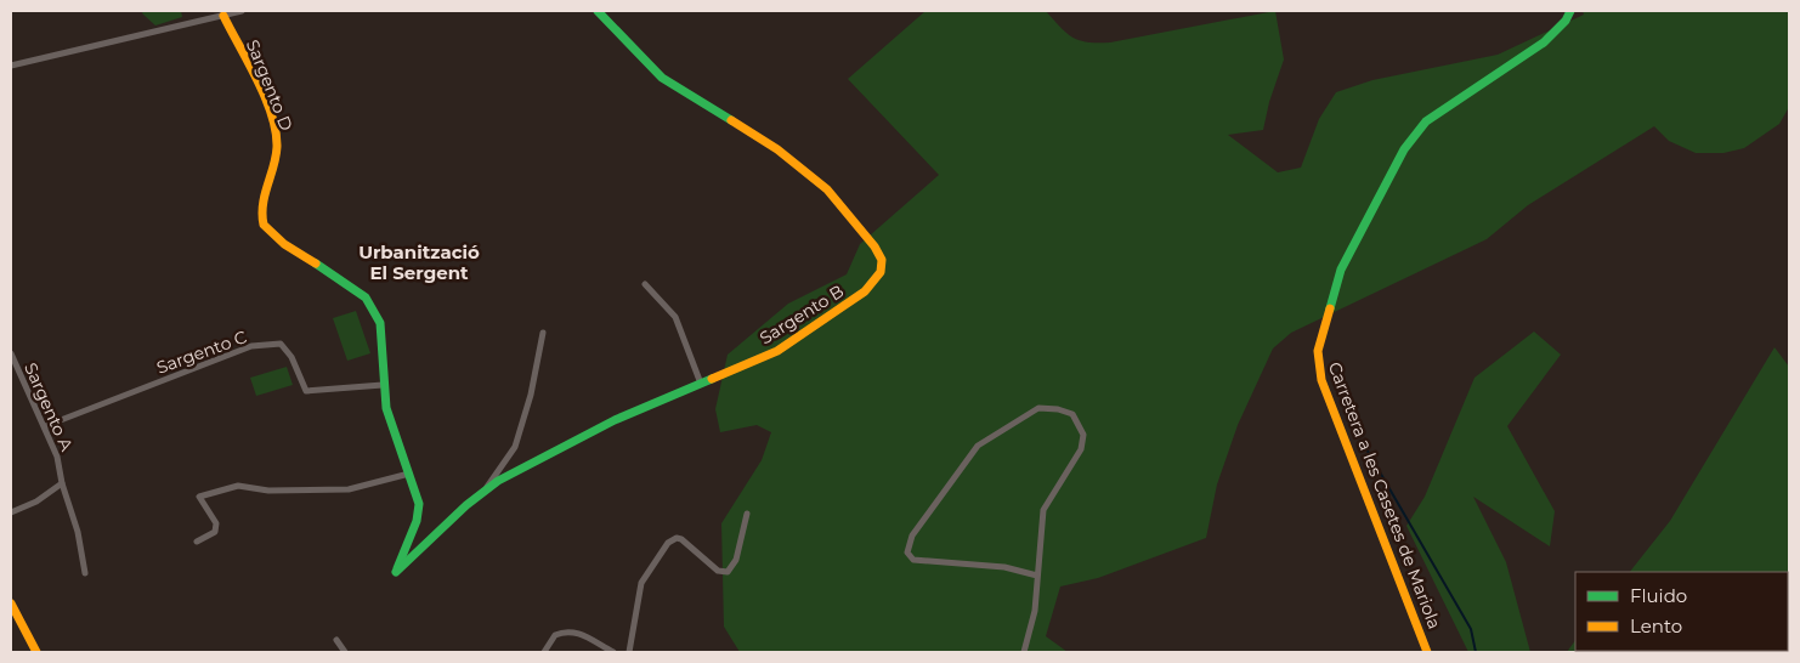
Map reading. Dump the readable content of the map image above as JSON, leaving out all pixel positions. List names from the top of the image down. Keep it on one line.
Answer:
{"streets":{"street":["Sargento D","Sargento B","Sargento C","Sargento A","Carretera a les Casetes de Mariola"]},"crossings":[["Sargento D","Sargento B"],["Sargento D","Sargento C"],["Sargento C","Sargento A"]],"districts":["Urbanització El Sergent"],"legend":["Fluido","Lento"]}
